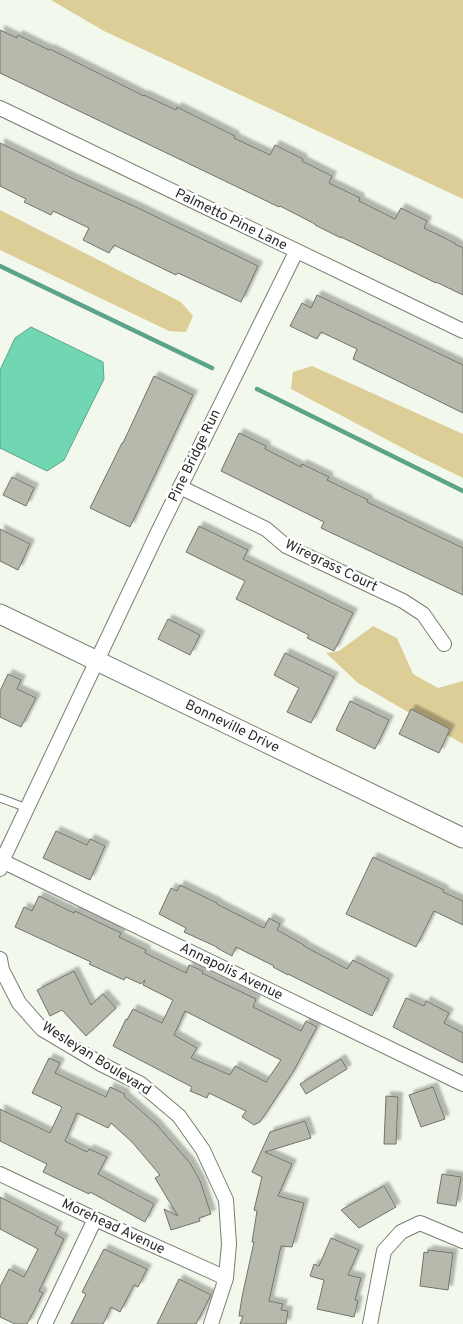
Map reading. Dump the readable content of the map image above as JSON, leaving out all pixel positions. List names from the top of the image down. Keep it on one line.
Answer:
{"streets":{"street":["Palmetto Pine Lane","Pine Bridge Run","Wiregrass Court","Bonneville Drive","Annapolis Avenue","Wesleyan Boulevard","Morehead Avenue"]},"crossings":[["Palmetto Pine Lane","Pine Bridge Run"],["Pine Bridge Run","Wiregrass Court"],["Pine Bridge Run","Bonneville Drive"],["Wesleyan Boulevard","Morehead Avenue"]]}
